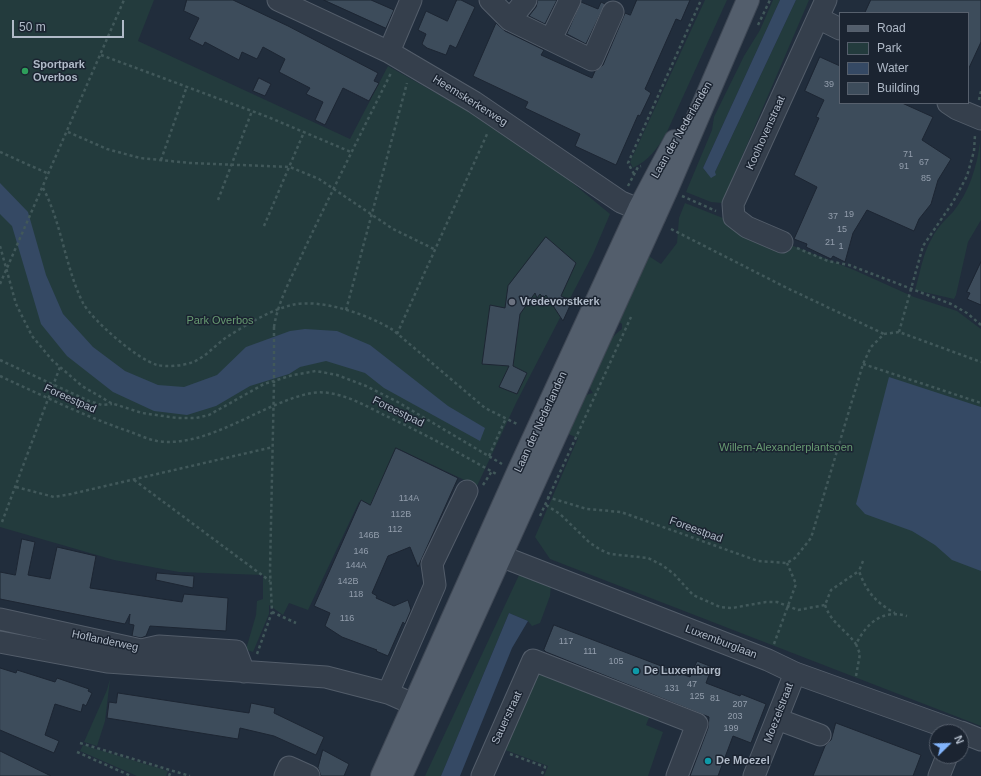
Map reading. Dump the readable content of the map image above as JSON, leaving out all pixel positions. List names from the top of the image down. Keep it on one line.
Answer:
{"streets":{"main road":["Laan der Nederlanden"],"street":["Heemskerkerweg","Koolhovenstraat","Hoflanderweg","Luxemburglaan","Moezelstraat","Sauerstraat"],"path":["Foreestpad"]},"crossings":[["Heemskerkerweg","Laan der Nederlanden"],["Laan der Nederlanden","Foreestpad"],["Laan der Nederlanden","Hoflanderweg"],["Laan der Nederlanden","Luxemburglaan"],["Luxemburglaan","Moezelstraat"]],"parks":["Park Overbos","Willem-Alexanderplantsoen"],"places":["Sportpark Overbos","Vredevorstkerk","De Luxemburg","De Moezel"],"house_numbers":["39","71","67","91","85","19","37","15","21","1","114A","112B","112","146B","146","144A","142B","118","116","117","111","105","47","131","125","81","207","203","199"],"legend":["Road","Park","Water","Building"],"scale_bar":"50 m","north":"top right"}
